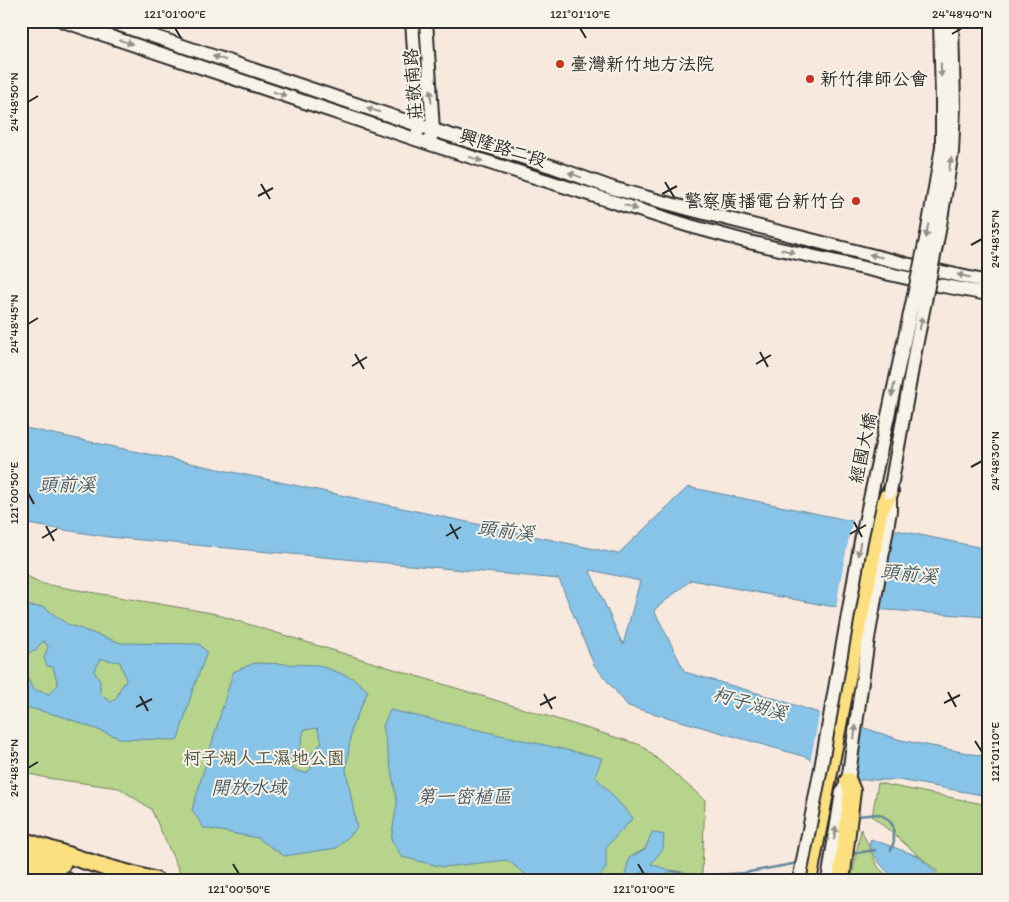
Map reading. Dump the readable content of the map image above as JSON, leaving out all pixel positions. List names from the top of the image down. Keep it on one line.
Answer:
{"streets":{"street":["莊敬南路","興隆路二段","經國大橋"]},"crossings":[["莊敬南路","興隆路二段"]],"water":["頭前溪","柯子湖溪","開放水域","第一密植區"],"parks":["柯子湖人工濕地公園"],"places":["臺灣新竹地方法院","新竹律師公會","警察廣播電台新竹台"],"coordinates":["121°01'00\"E","121°01'10\"E","24°48'40\"N","24°48'50\"N","24°48'35\"N","24°48'45\"N","24°48'30\"N","121°00'50\"E"]}
